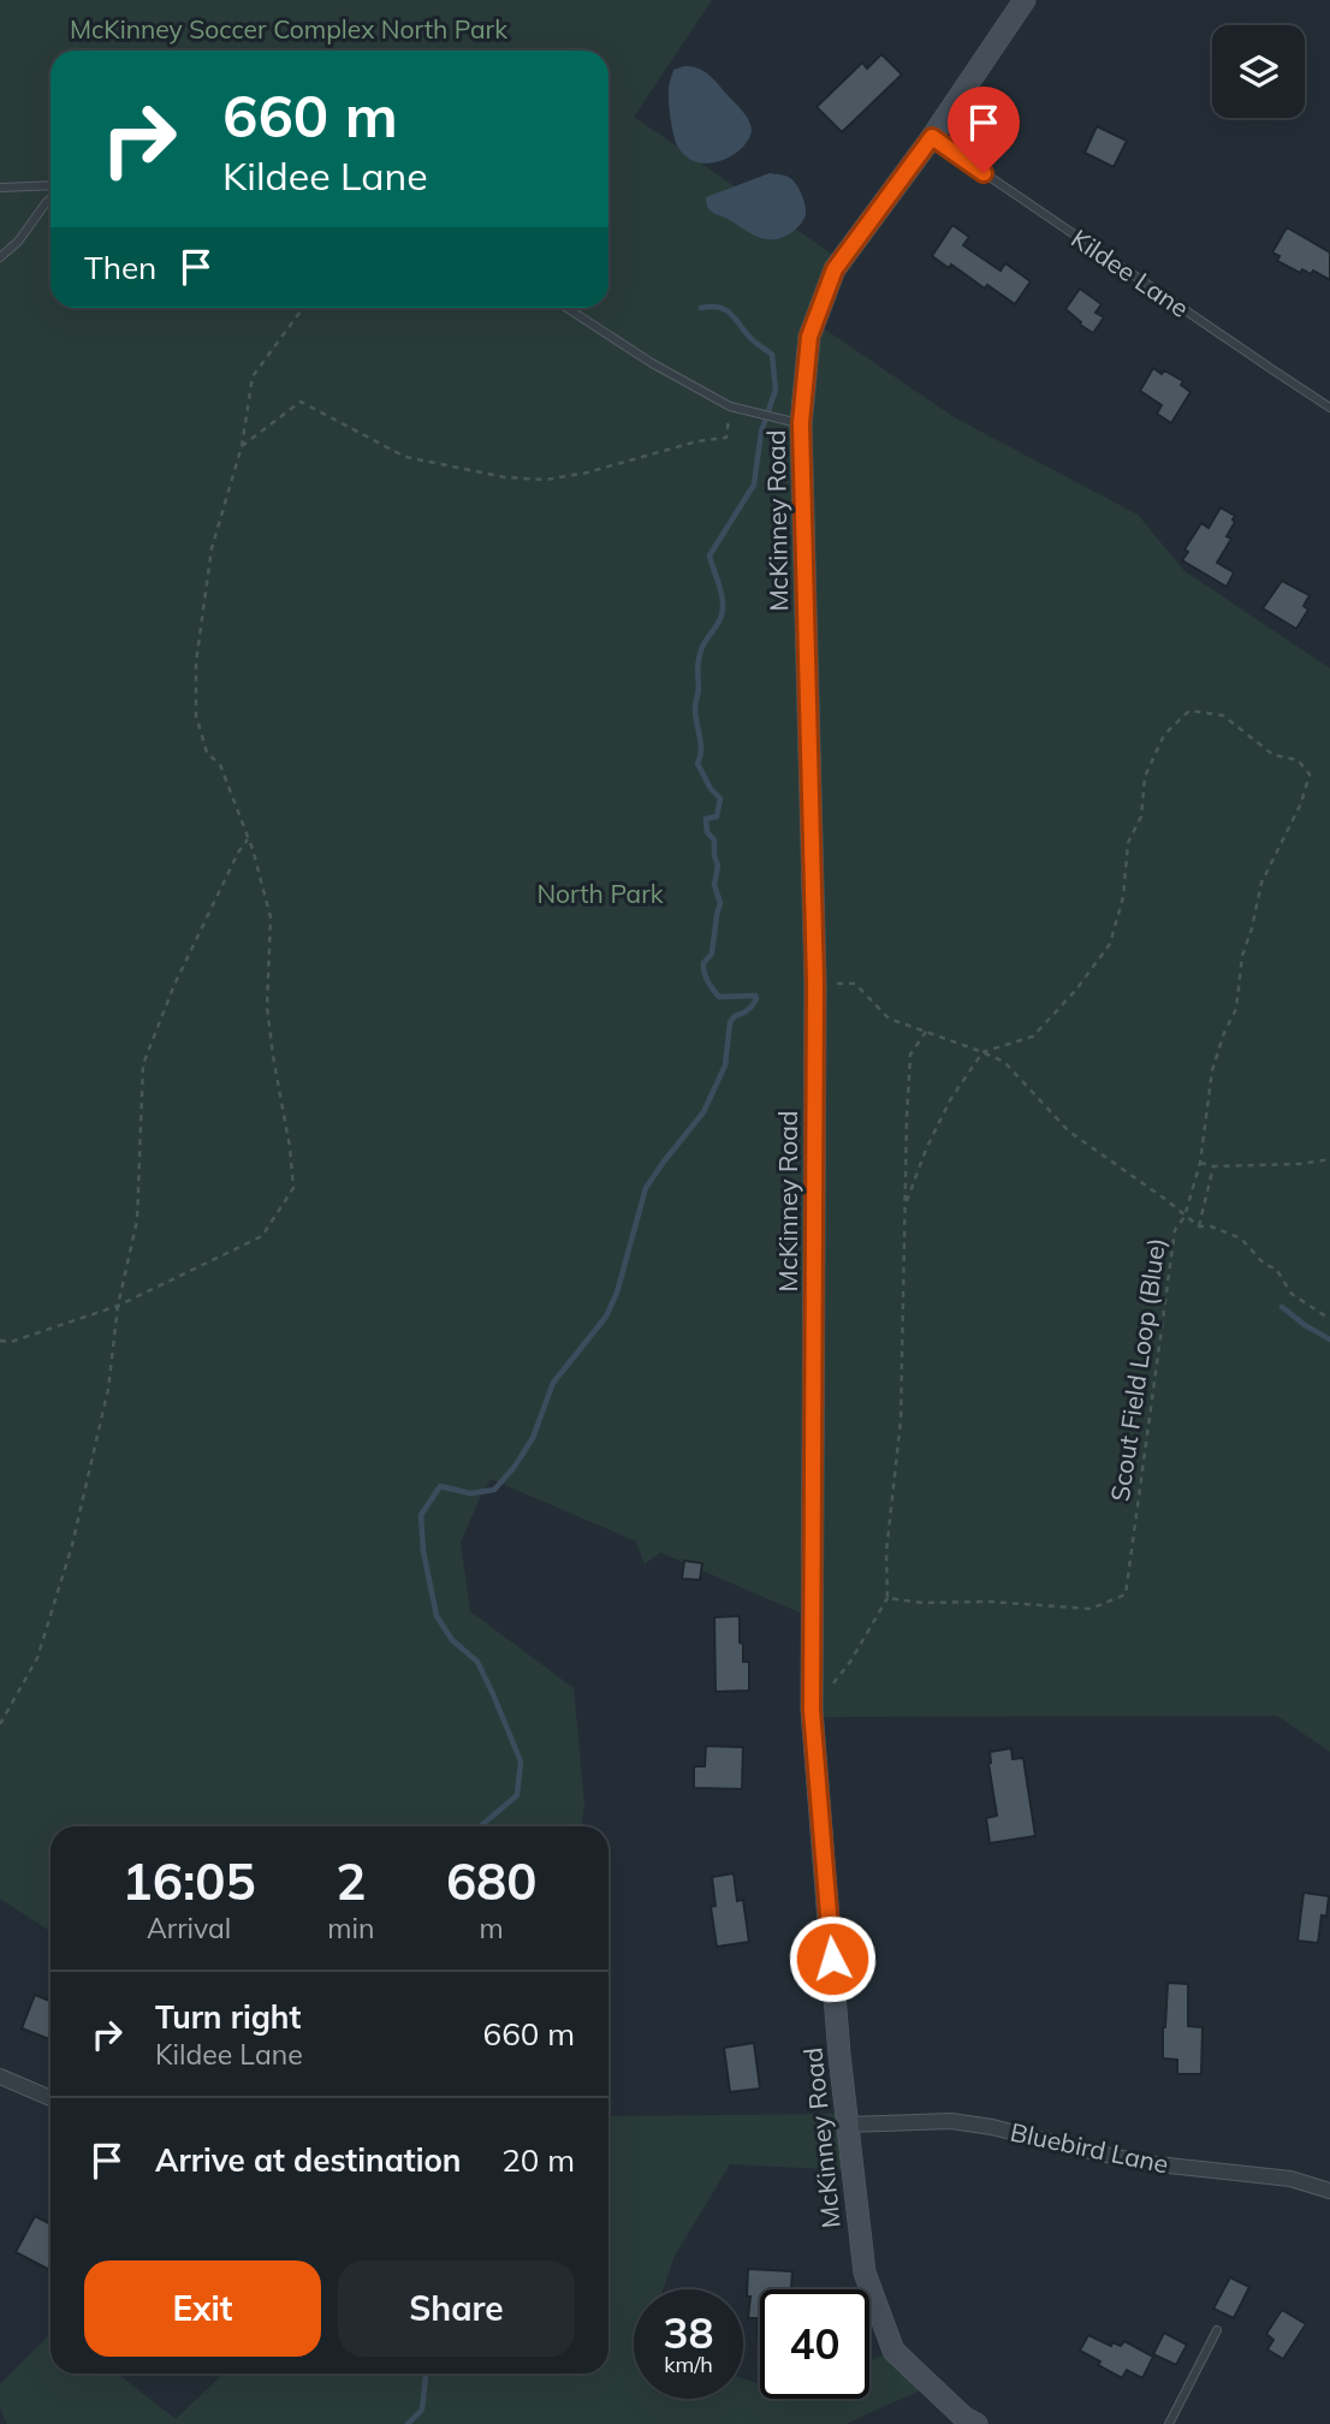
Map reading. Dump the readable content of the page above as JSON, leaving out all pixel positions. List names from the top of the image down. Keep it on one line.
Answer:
{"streets":{"street":["McKinney Road","Bluebird Lane"],"lane":["Kildee Lane"],"path":["Scout Field Loop (Blue)"]},"crossings":[["Kildee Lane","McKinney Road"],["McKinney Road","Bluebird Lane"]],"parks":["McKinney Soccer Complex North Park","North Park"],"page":{"turn":["660 m","Kildee Lane"],"then":"Then","eta":["16:05","Arrival","2","min","680","m"],"list":[{"name":"Turn right","note":"Kildee Lane","value":"660 m"},{"name":"Arrive at destination","value":"20 m"}],"buttons":["Exit","Share"],"speed":"38 km/h","limit":"40"}}
